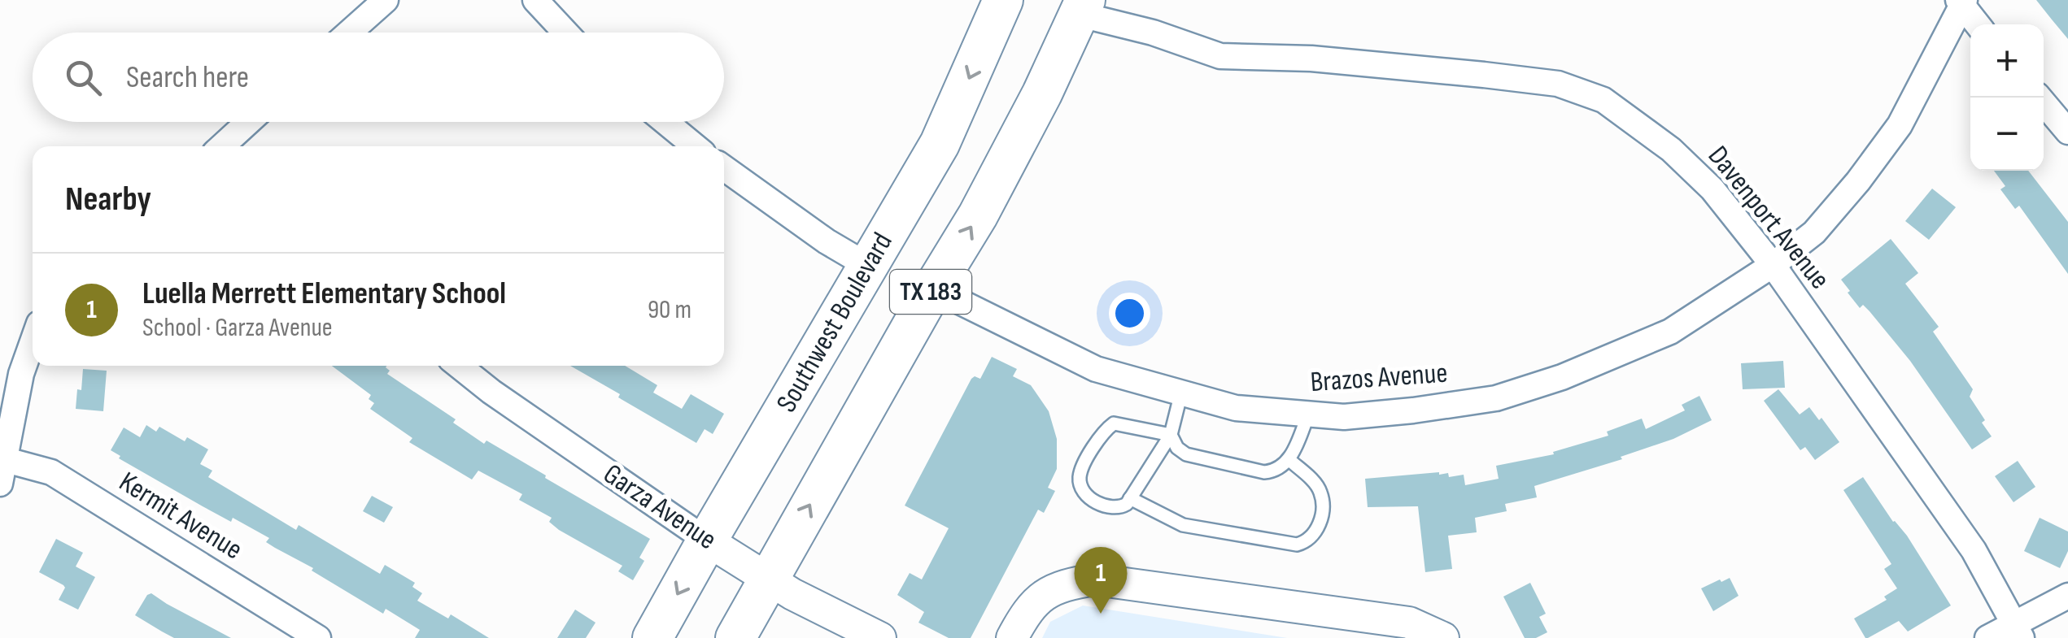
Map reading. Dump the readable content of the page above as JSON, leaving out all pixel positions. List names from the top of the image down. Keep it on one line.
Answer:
{"streets":{"main road":["TX 183","Southwest Boulevard"],"street":["Davenport Avenue","Brazos Avenue","Garza Avenue","Kermit Avenue"]},"crossings":[["Davenport Avenue","TX 183"],["Davenport Avenue","Brazos Avenue"],["TX 183","Brazos Avenue"],["TX 183","Garza Avenue"],["Southwest Boulevard","Garza Avenue"]],"page":{"map_buttons":["+","−"],"search":"Search here","heading":"Nearby","list":[{"mark":"1","name":"Luella Merrett Elementary School","note":"School · Garza Avenue","value":"90 m"}],"pins":"1"}}
